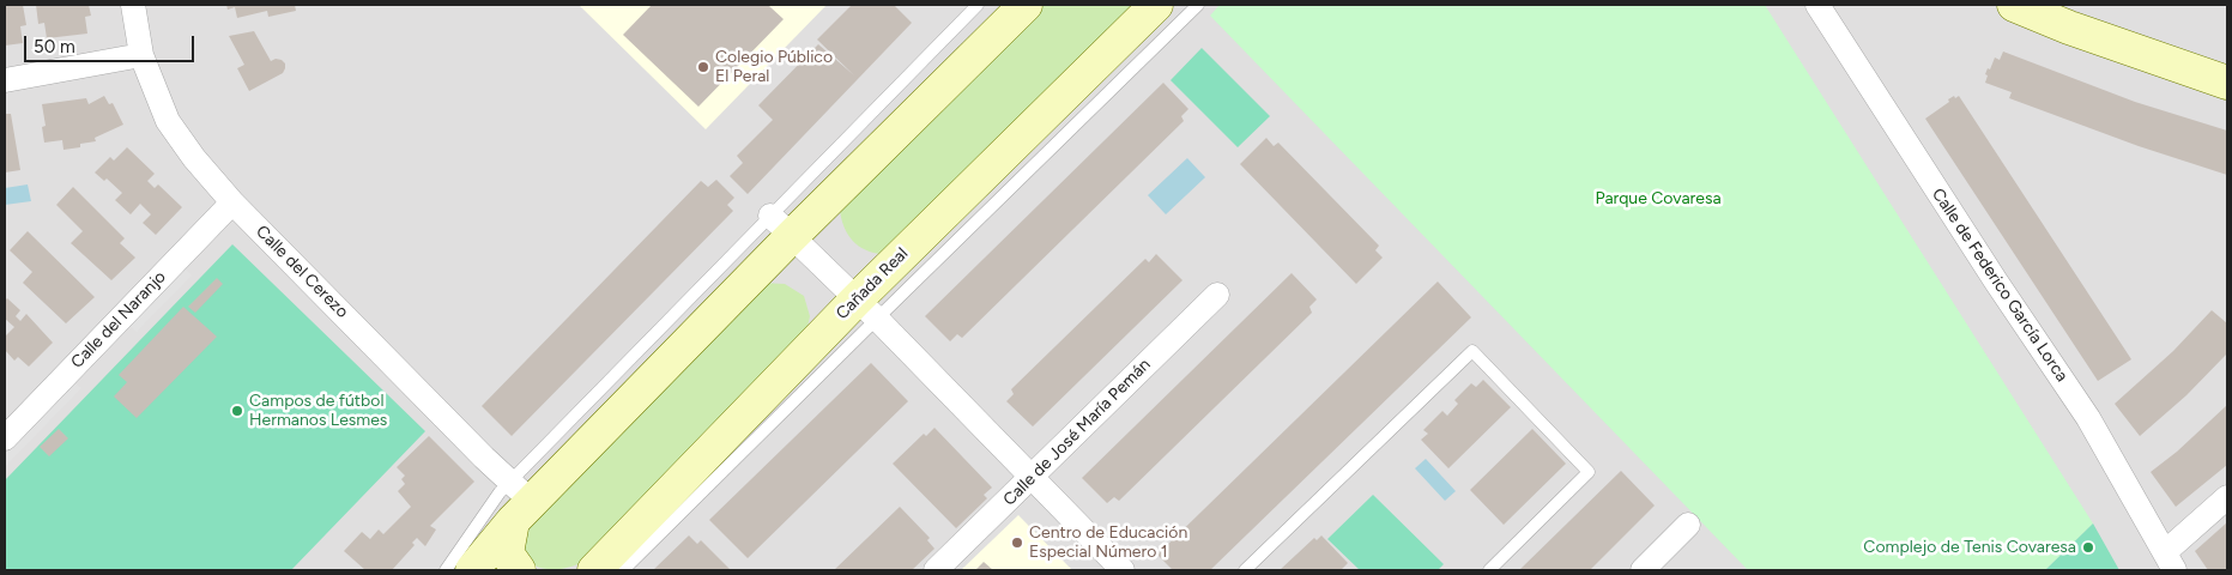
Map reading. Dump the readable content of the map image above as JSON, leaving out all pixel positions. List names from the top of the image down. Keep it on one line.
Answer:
{"streets":{"street":["Calle del Cerezo","Cañada Real","Calle de Federico García Lorca","Calle del Naranjo","Calle de José María Pemán"]},"crossings":[["Calle del Cerezo","Calle del Naranjo"]],"parks":["Parque Covaresa"],"places":["Colegio Público El Peral","Campos de fútbol Hermanos Lesmes","Centro de Educación Especial Número 1","Complejo de Tenis Covaresa"],"scale_bar":"50 m"}
